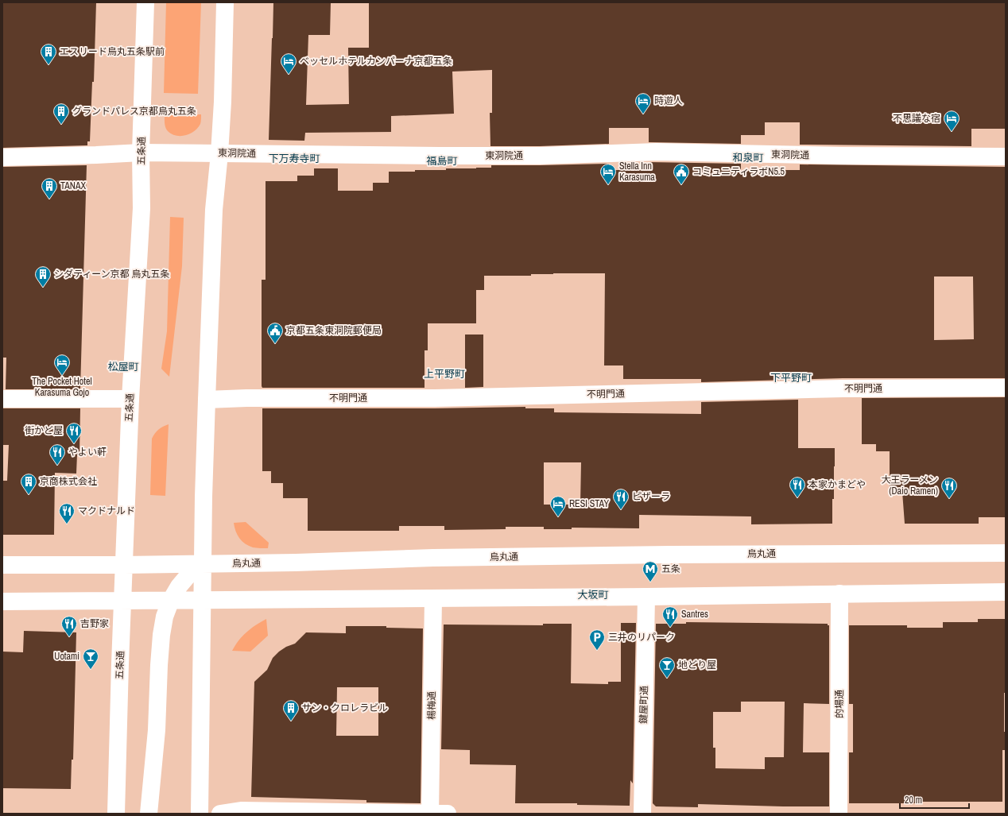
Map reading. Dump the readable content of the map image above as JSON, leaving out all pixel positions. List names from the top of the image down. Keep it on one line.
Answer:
{"streets":{"main road":["五条通","東洞院通","不明門通","烏丸通","的場通","鍵屋町通","楊梅通"]},"crossings":[["五条通","東洞院通"],["五条通","烏丸通"]],"districts":["和泉町","下万寿寺町","福島町","松屋町","上平野町","下平野町","大坂町"],"places":{"building":["エスリード烏丸五条駅前","グランドパレス京都烏丸五条","TANAX","シダティーン京都 烏丸五条","京商株式会社","サン・クロレラビル"],"hotel":["ベッセルホテルカンパーナ京都五条","時遊人","不思議な宿","Stella Inn Karasuma","The Pocket Hotel Karasuma Gojo","RESI STAY"],"public building":["コミュニティラボN5.5","京都五条東洞院郵便局"],"restaurant":["街かど屋","やよい軒","本家かまどや","大王ラーメン (Daio Ramen)","ピザーラ","マクドナルド","Santres","吉野家"],"metro station":["五条"],"parking":["三井のリパーク"],"bar":["Uotami","地どり屋"]},"scale_bar":"20 m"}
